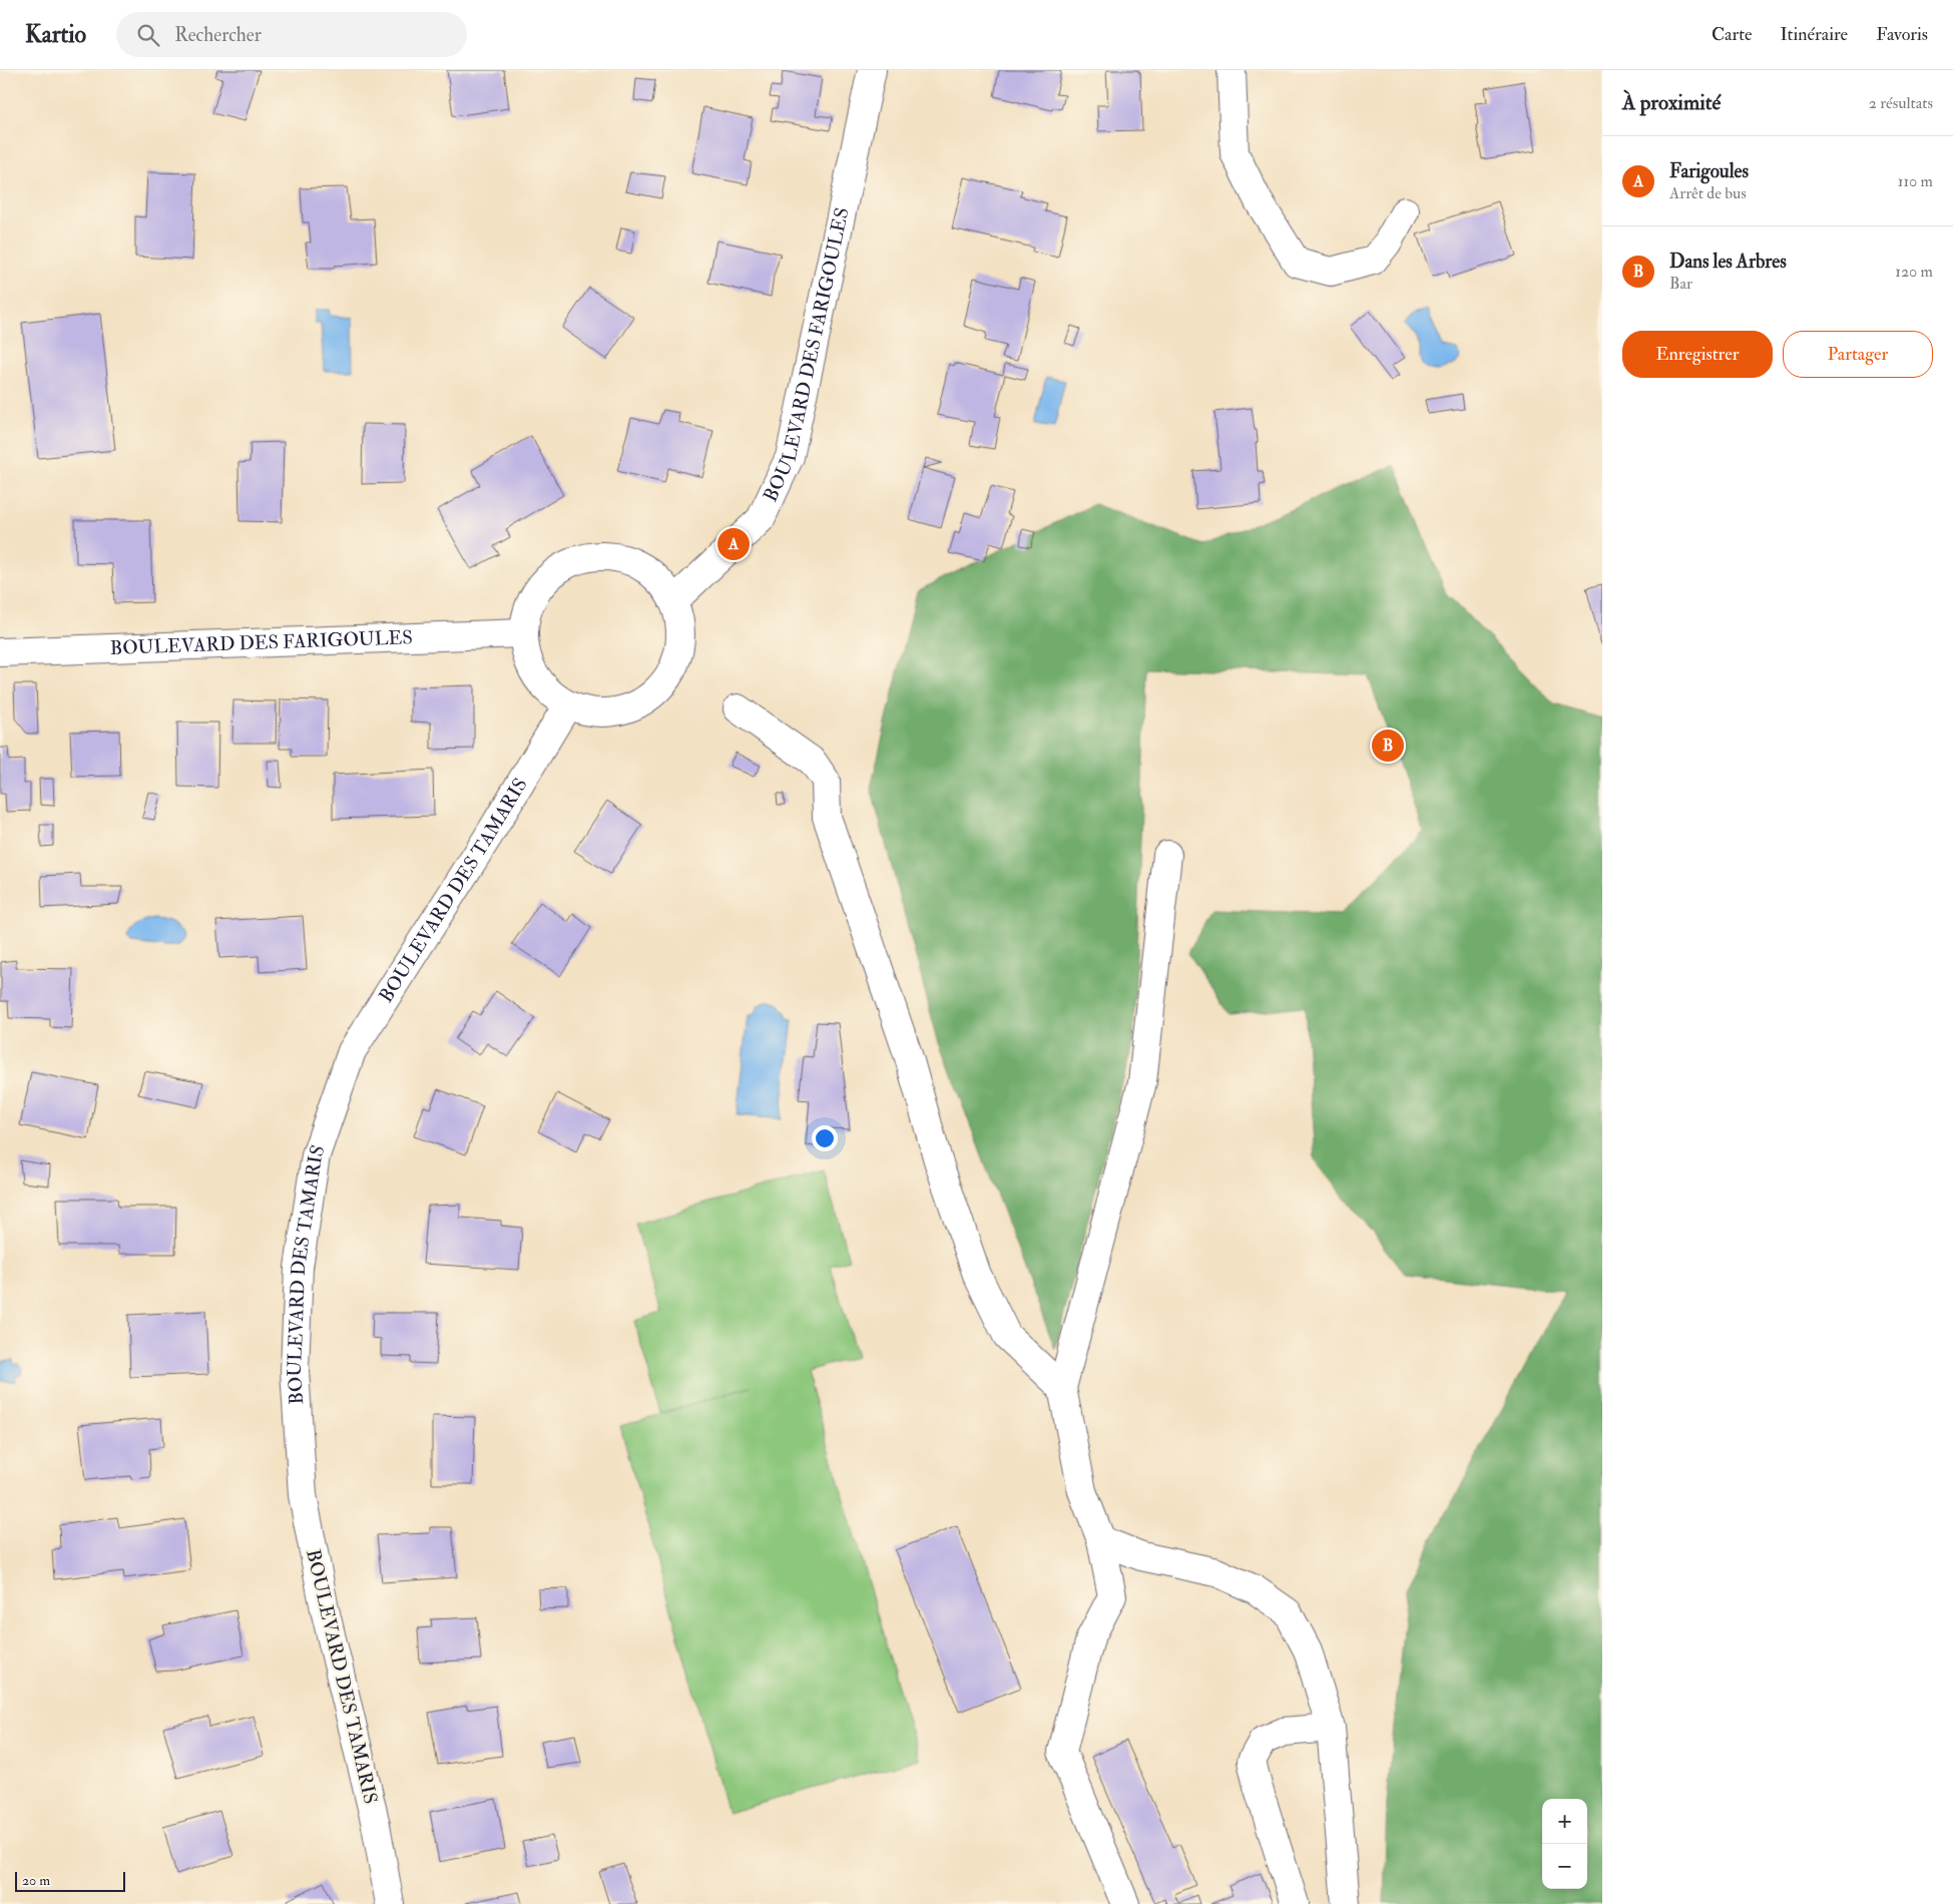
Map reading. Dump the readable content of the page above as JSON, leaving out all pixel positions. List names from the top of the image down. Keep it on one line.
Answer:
{"streets":{"street":["BOULEVARD DES FARIGOULES","BOULEVARD DES TAMARIS"]},"crossings":[["BOULEVARD DES FARIGOULES","BOULEVARD DES TAMARIS"]],"scale_bar":"20 m","page":{"header":"Kartio","search":"Rechercher","nav":["Carte","Itinéraire","Favoris"],"heading":["À proximité","2 résultats"],"list":[{"mark":"A","name":"Farigoules","note":"Arrêt de bus","value":"110 m"},{"mark":"B","name":"Dans les Arbres","note":"Bar","value":"120 m"}],"buttons":["Enregistrer","Partager"],"pins":["A","B"],"map_buttons":["+","−"],"scale":"20 m"}}
